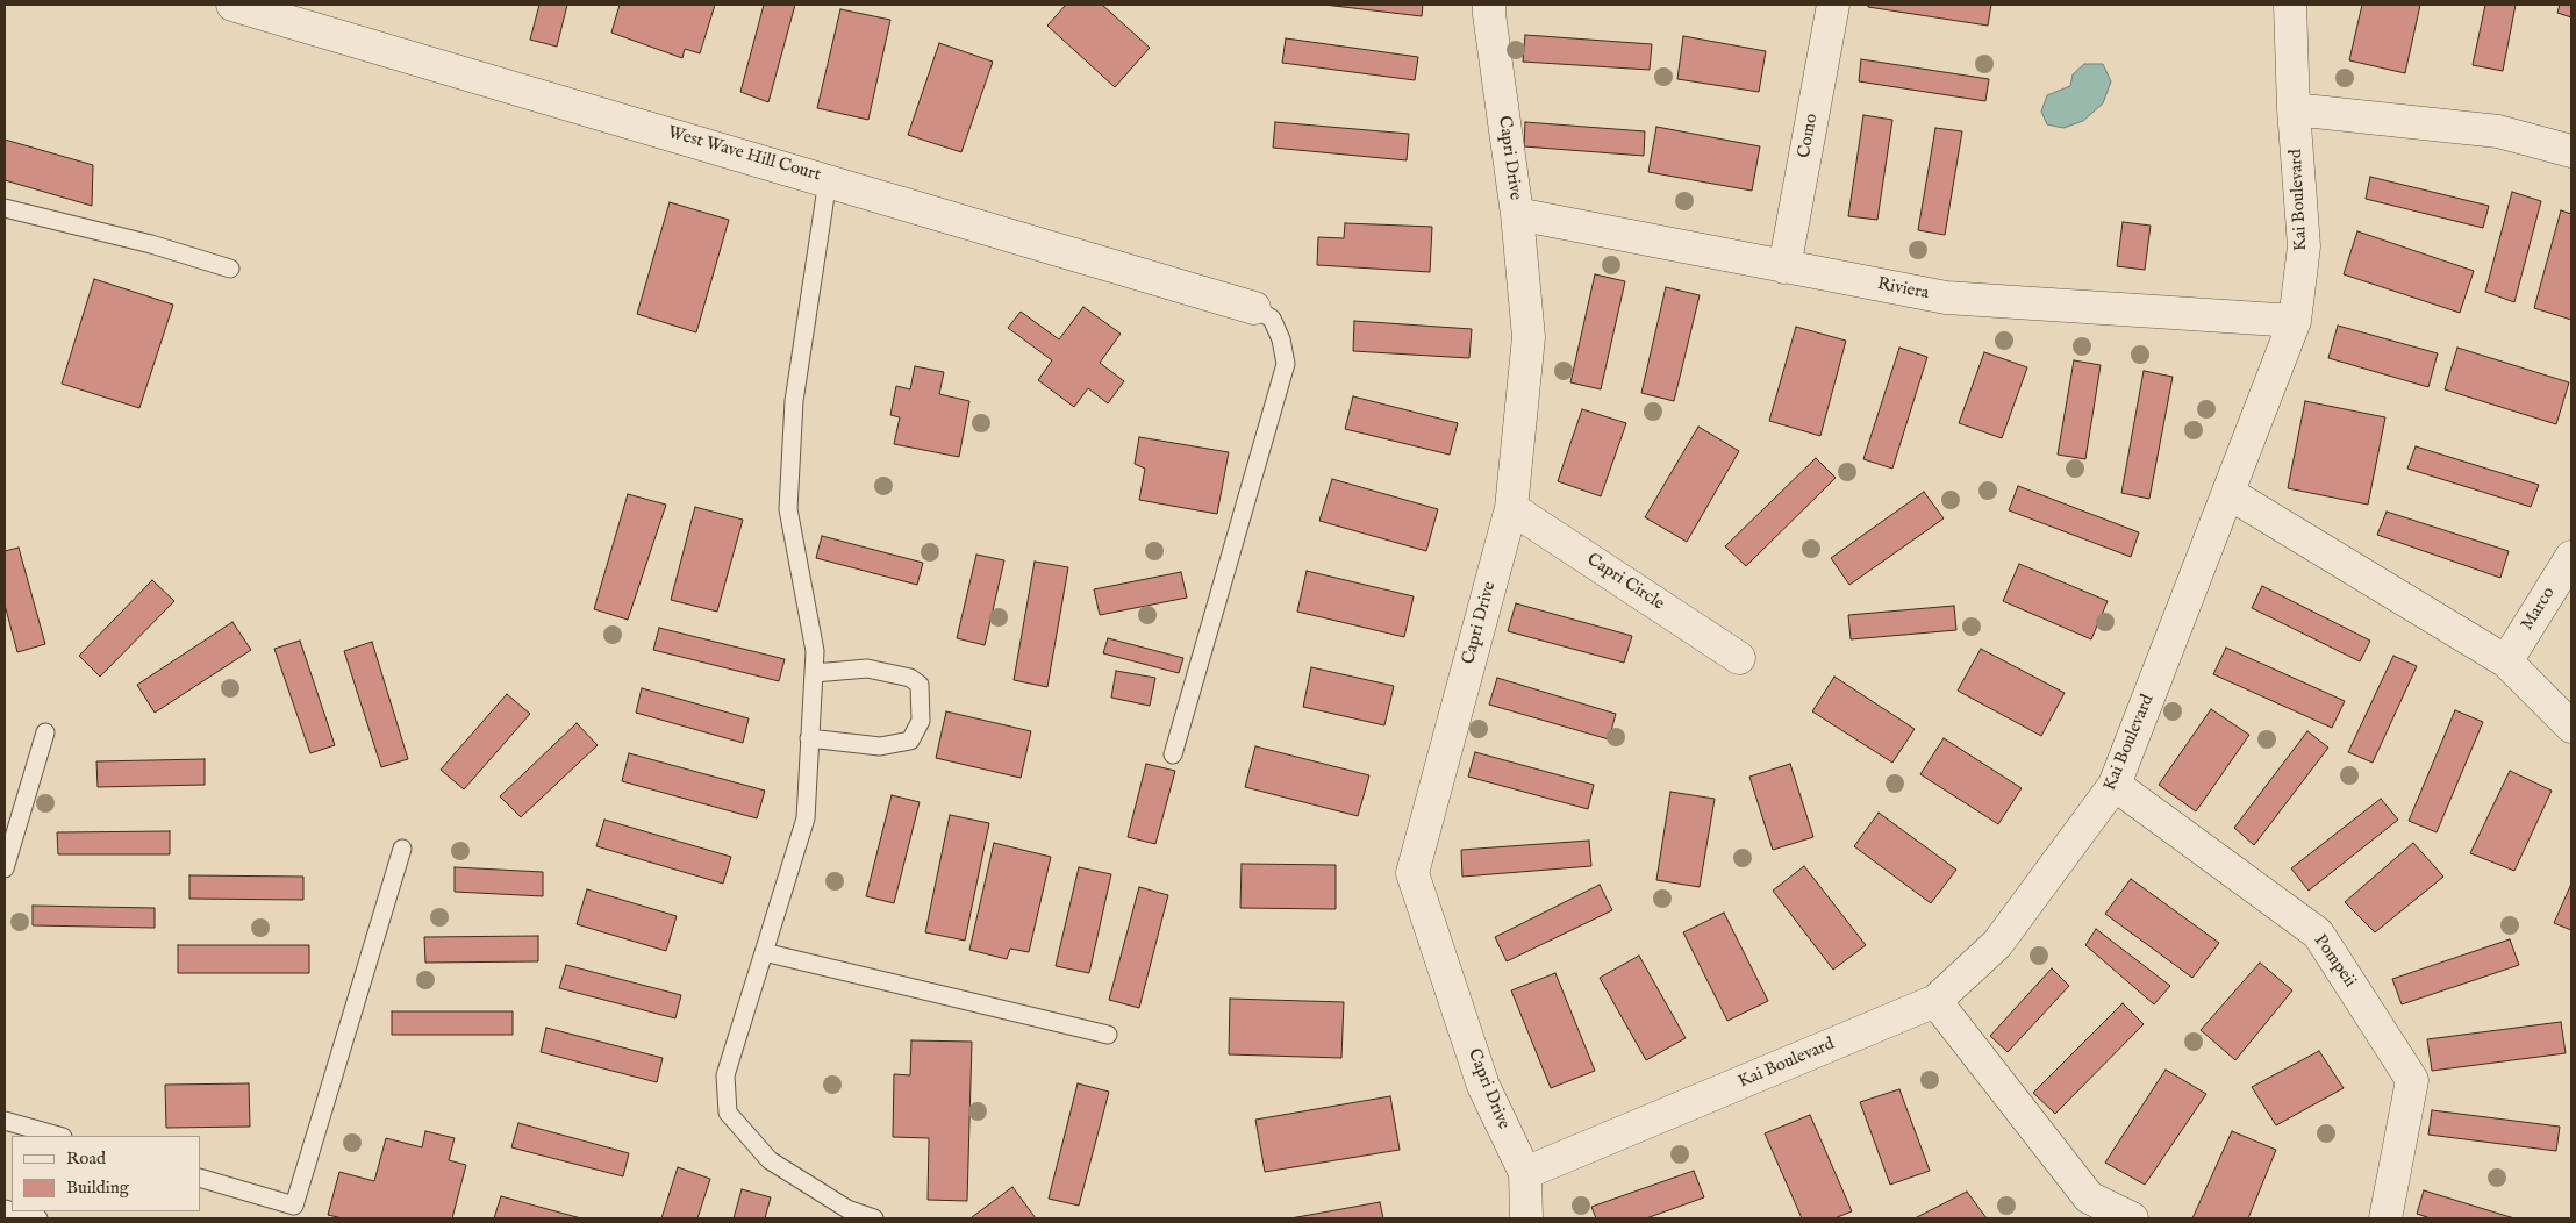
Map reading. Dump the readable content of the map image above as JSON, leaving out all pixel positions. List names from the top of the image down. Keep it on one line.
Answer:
{"streets":{"street":["Como","West Wave Hill Court","Capri Drive","Kai Boulevard","Riviera","Capri Circle","Marco","Pompeii"]},"crossings":[["Como","Riviera"],["Capri Drive","Kai Boulevard"],["Capri Drive","Riviera"],["Capri Drive","Capri Circle"],["Kai Boulevard","Riviera"],["Kai Boulevard","Pompeii"]],"legend":["Road","Building"]}
